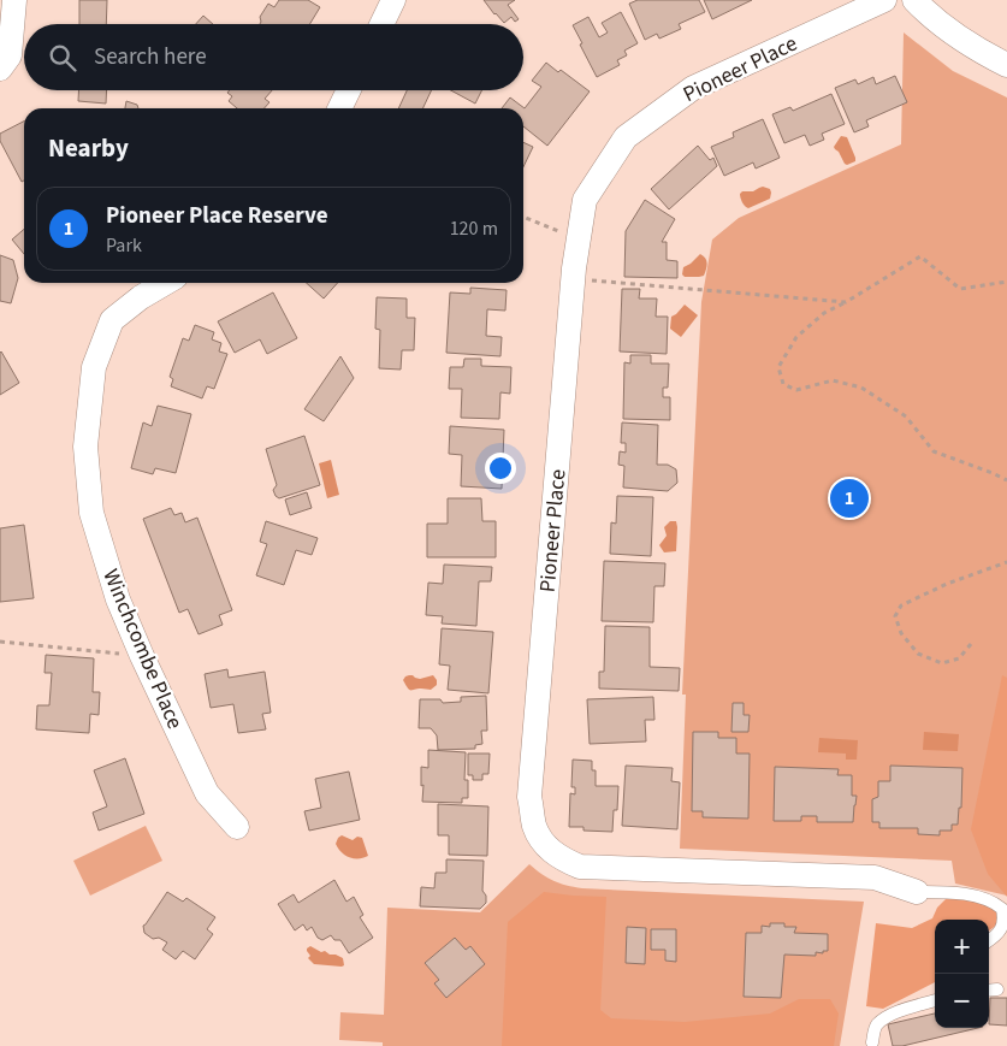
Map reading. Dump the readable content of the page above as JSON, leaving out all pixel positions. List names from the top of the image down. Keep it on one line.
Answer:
{"streets":{"street":["Pioneer Place","Winchcombe Place"]},"page":{"search":"Search here","heading":"Nearby","list":[{"mark":"1","name":"Pioneer Place Reserve","note":"Park","value":"120 m"}],"pins":"1","map_buttons":["+","−"]}}
